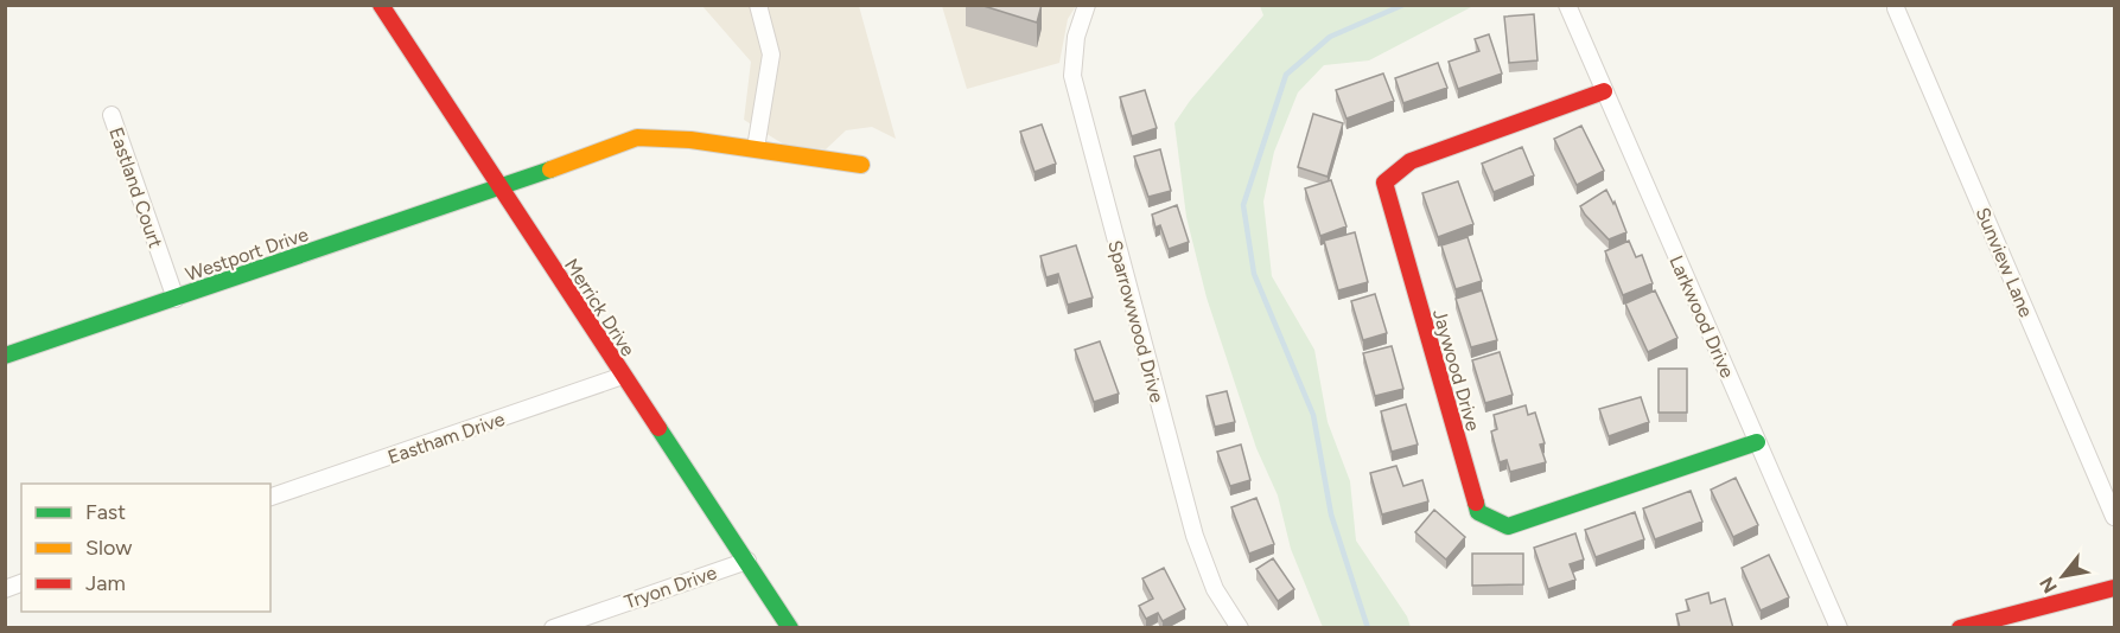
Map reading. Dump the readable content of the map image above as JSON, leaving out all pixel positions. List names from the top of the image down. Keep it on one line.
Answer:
{"streets":{"street":["Eastland Court","Westport Drive","Sunview Lane","Merrick Drive","Larkwood Drive","Sparrowwood Drive","Jaywood Drive","Eastham Drive","Tryon Drive"]},"crossings":[["Eastland Court","Westport Drive"],["Westport Drive","Merrick Drive"],["Merrick Drive","Eastham Drive"],["Merrick Drive","Tryon Drive"],["Larkwood Drive","Jaywood Drive"]],"legend":["Fast","Slow","Jam"],"north":"bottom left"}
